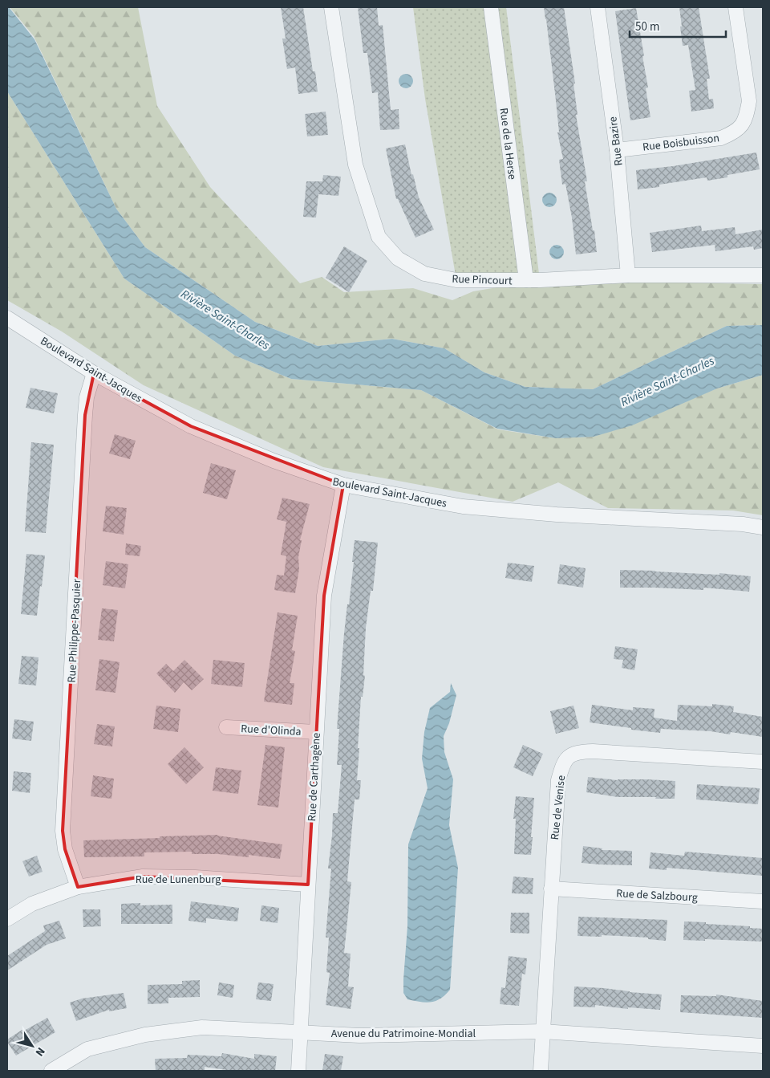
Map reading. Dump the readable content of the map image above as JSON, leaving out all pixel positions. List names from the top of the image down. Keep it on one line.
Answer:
{"streets":{"street":["Rue Bazire","Rue Boisbuisson","Rue de la Herse","Rue Pincourt","Boulevard Saint-Jacques","Rue Philippe-Pasquier","Rue d'Olinda","Rue de Carthagène","Rue de Venise","Rue de Lunenburg","Rue de Salzbourg","Avenue du Patrimoine-Mondial"]},"crossings":[["Rue Bazire","Rue Boisbuisson"],["Rue Bazire","Rue Pincourt"],["Rue de la Herse","Rue Pincourt"],["Boulevard Saint-Jacques","Rue Philippe-Pasquier"],["Boulevard Saint-Jacques","Rue de Carthagène"],["Rue Philippe-Pasquier","Rue de Lunenburg"],["Rue d'Olinda","Rue de Carthagène"],["Rue de Carthagène","Rue de Lunenburg"],["Rue de Carthagène","Avenue du Patrimoine-Mondial"],["Rue de Venise","Rue de Salzbourg"],["Rue de Venise","Avenue du Patrimoine-Mondial"]],"water":["Rivière Saint-Charles"],"scale_bar":"50 m","north":"bottom right"}
